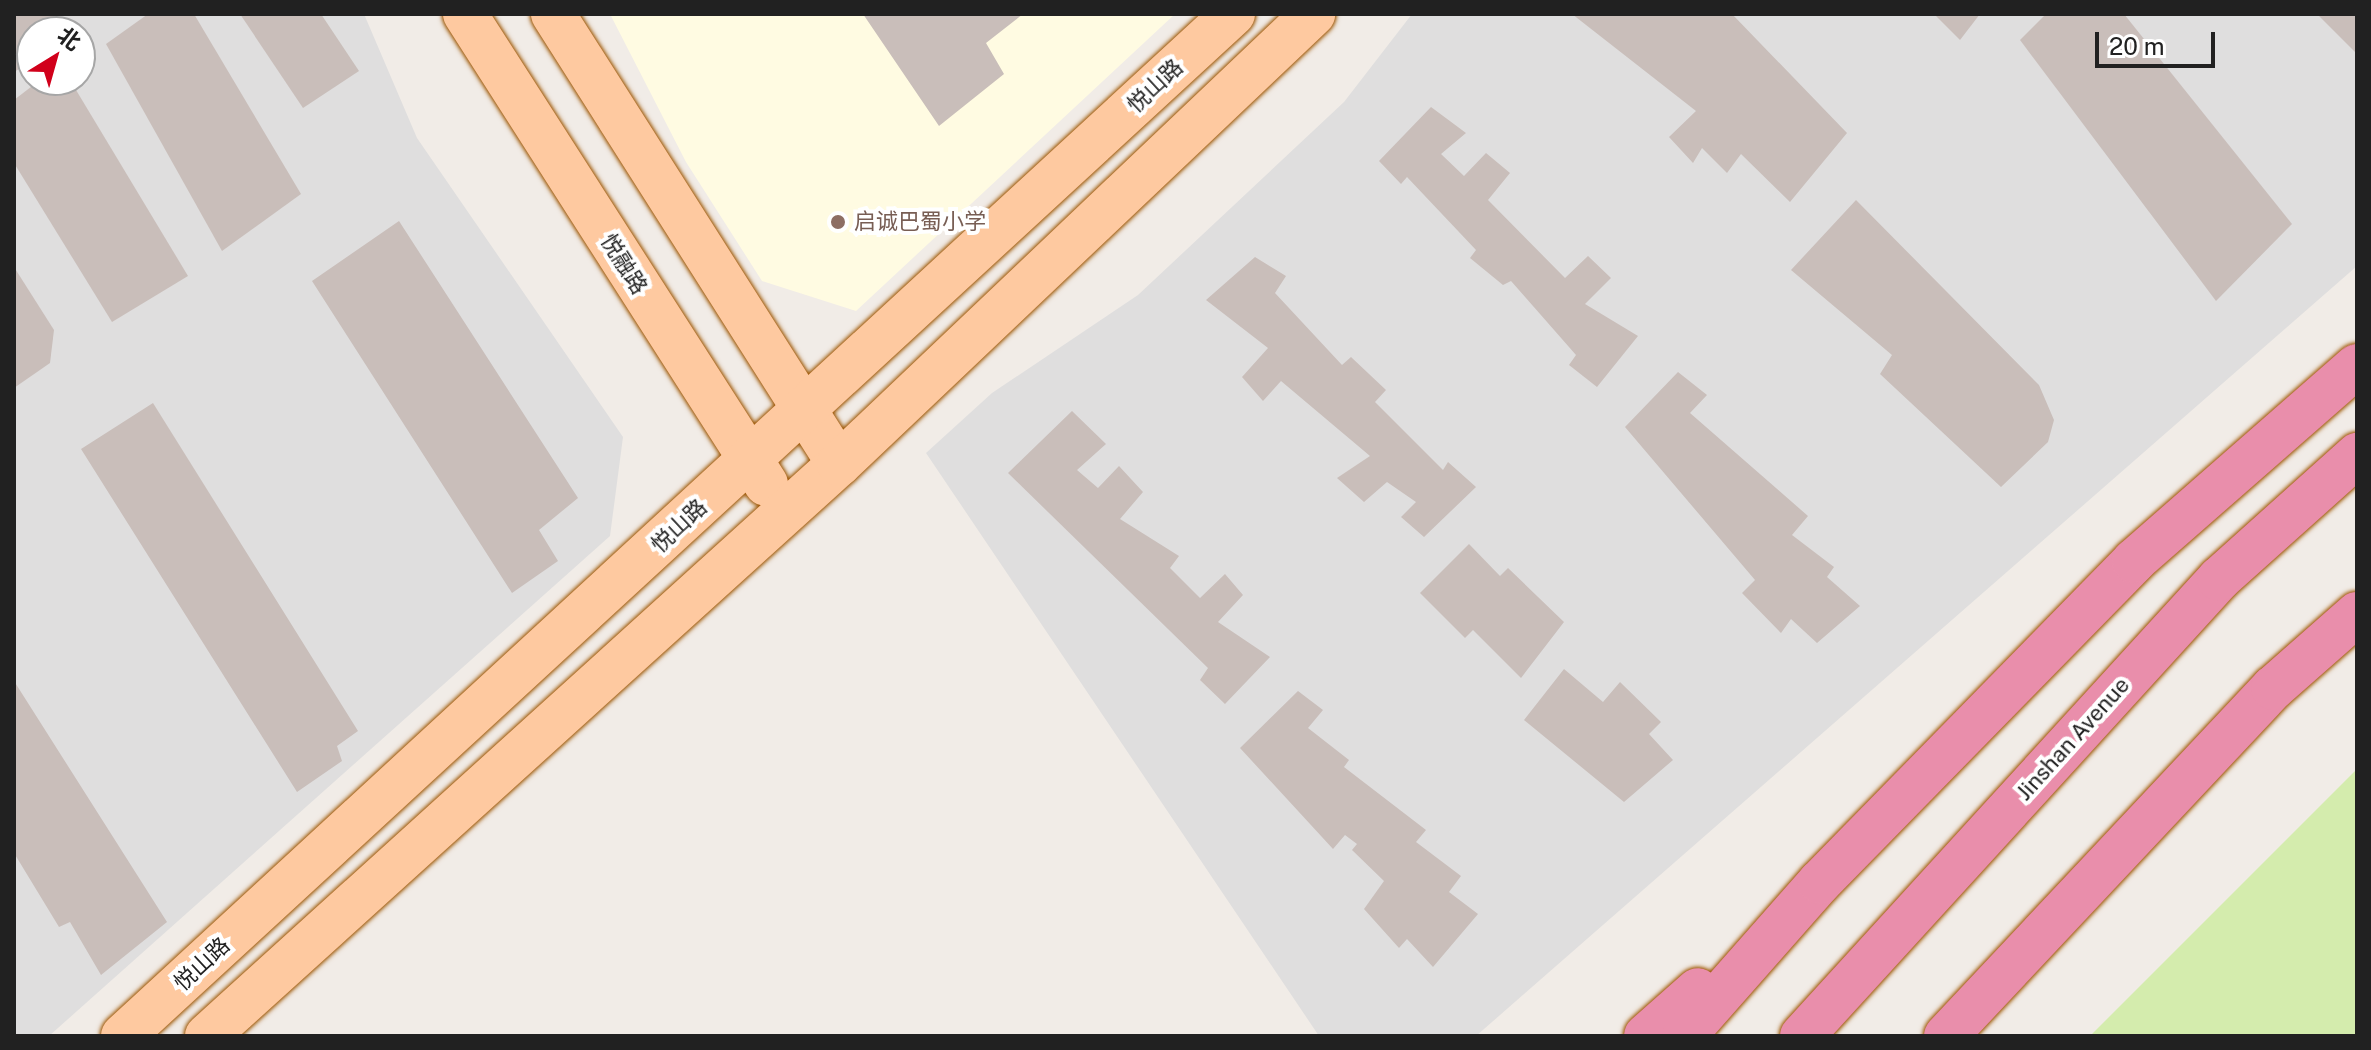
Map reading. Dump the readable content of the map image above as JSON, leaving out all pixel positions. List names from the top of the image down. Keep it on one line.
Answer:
{"streets":{"highway":["Jinshan Avenue"],"main road":["悦山路","悦融路"]},"crossings":[["悦山路","悦融路"]],"places":["启诚巴蜀小学"],"scale_bar":"20 m","north":"top right"}
